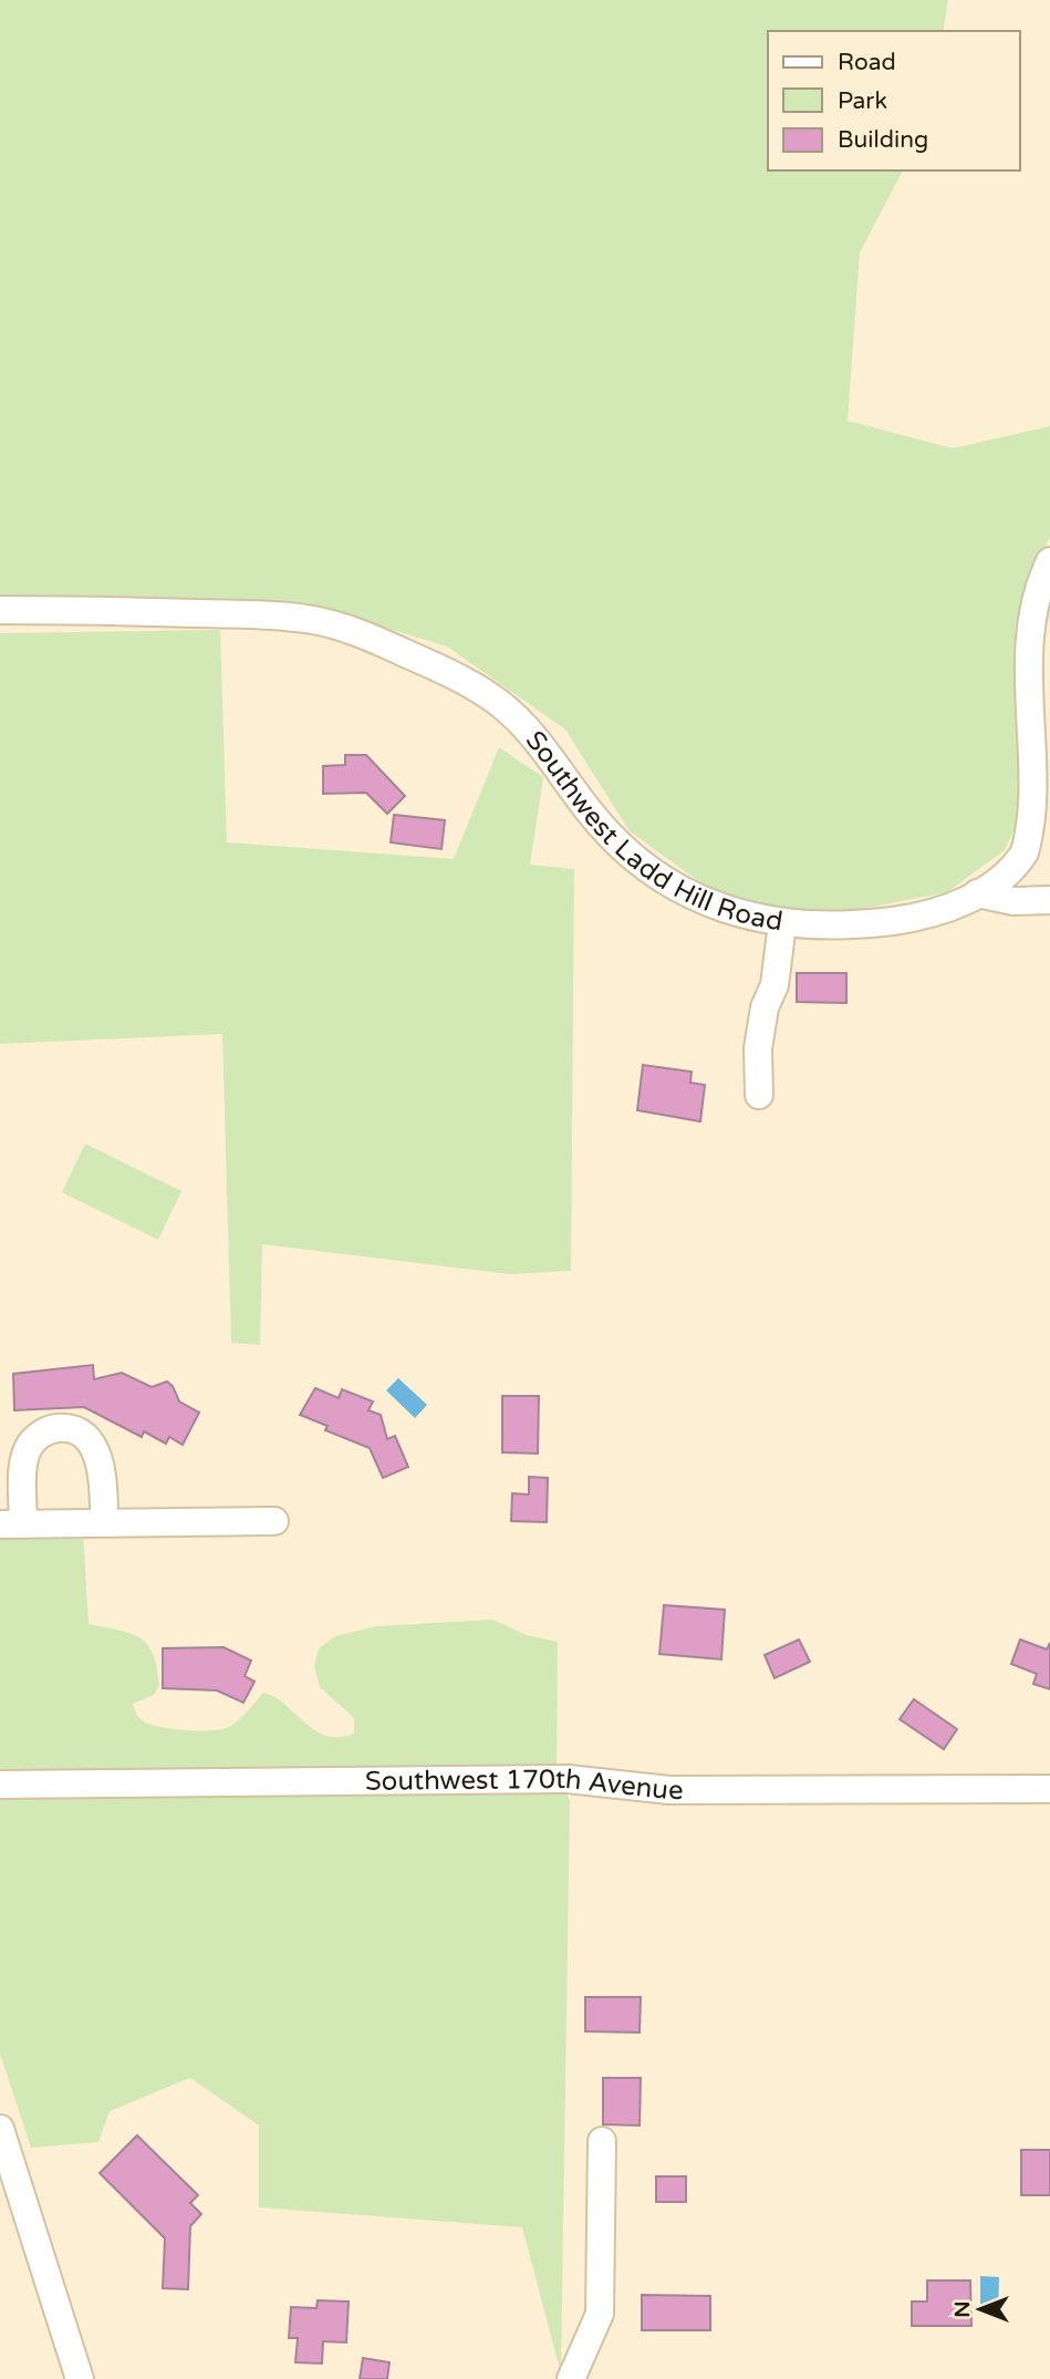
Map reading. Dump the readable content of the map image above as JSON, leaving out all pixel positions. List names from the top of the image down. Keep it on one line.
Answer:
{"streets":{"street":["Southwest Ladd Hill Road","Southwest 170th Avenue"]},"legend":["Road","Park","Building"],"north":"left"}
